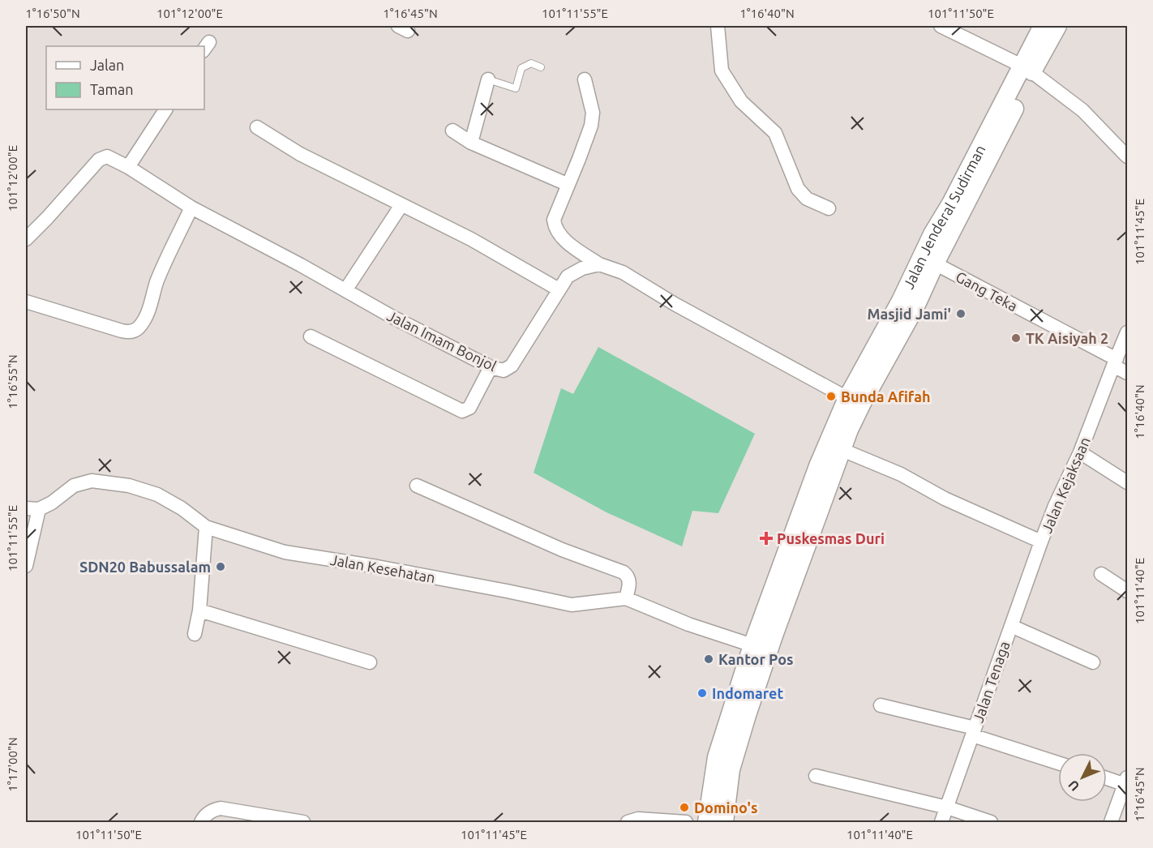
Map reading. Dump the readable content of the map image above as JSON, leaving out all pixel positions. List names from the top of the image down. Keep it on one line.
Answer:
{"streets":{"street":["Jalan Jenderal Sudirman","Gang Teka","Jalan Imam Bonjol","Jalan Kejaksaan","Jalan Kesehatan","Jalan Tenaga"]},"crossings":[["Jalan Jenderal Sudirman","Gang Teka"],["Jalan Jenderal Sudirman","Jalan Kejaksaan"],["Jalan Jenderal Sudirman","Jalan Kesehatan"],["Gang Teka","Jalan Kejaksaan"],["Jalan Kejaksaan","Jalan Tenaga"]],"places":{"other":["Masjid Jami'","TK Aisiyah 2","Bunda Afifah","SDN20 Babussalam","Kantor Pos","Indomaret","Domino's"],"health":["Puskesmas Duri"]},"legend":["Jalan","Taman"],"north":"bottom left","coordinates":["1°16'50\"N","101°12'00\"E","1°16'45\"N","101°11'55\"E","1°16'40\"N","101°11'50\"E","101°11'45\"E","1°16'55\"N","101°11'40\"E","1°17'00\"N"]}
